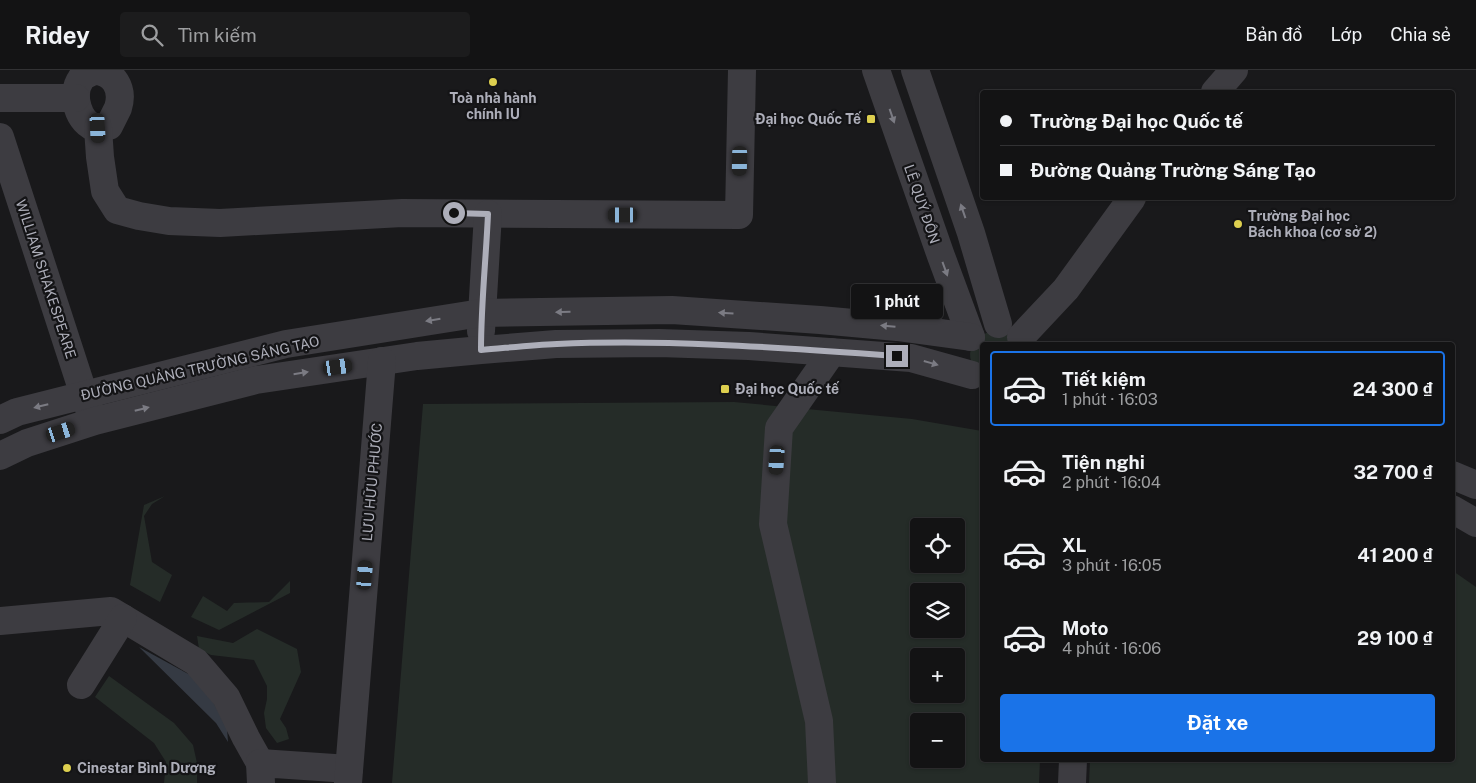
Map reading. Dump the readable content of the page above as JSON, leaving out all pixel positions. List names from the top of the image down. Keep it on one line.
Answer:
{"streets":{"street":["LÊ QUÝ ĐÔN","WILLIAM SHAKESPEARE","ĐƯỜNG QUẢNG TRƯỜNG SÁNG TẠO","LƯU HỮU PHƯỚC"]},"crossings":[["LÊ QUÝ ĐÔN","ĐƯỜNG QUẢNG TRƯỜNG SÁNG TẠO"],["WILLIAM SHAKESPEARE","ĐƯỜNG QUẢNG TRƯỜNG SÁNG TẠO"],["ĐƯỜNG QUẢNG TRƯỜNG SÁNG TẠO","LƯU HỮU PHƯỚC"]],"places":{"other":["Toà nhà hành chính IU","Trường Đại học Bách khoa (cơ sở 2)","Cinestar Bình Dương"],"transit":["Đại học Quốc Tế","Đại học Quốc tế"]},"page":{"header":"Ridey","search":"Tìm kiếm","nav":["Bản đồ","Lớp","Chia sẻ"],"banner":["Trường Đại học Quốc tế","Đường Quảng Trường Sáng Tạo"],"bubble":"1 phút","list":[{"name":"Tiết kiệm","note":"1 phút · 16:03","value":"24 300 ₫"},{"name":"Tiện nghi","note":"2 phút · 16:04","value":"32 700 ₫"},{"name":"XL","note":"3 phút · 16:05","value":"41 200 ₫"},{"name":"Moto","note":"4 phút · 16:06","value":"29 100 ₫"}],"map_buttons":["+","−"],"buttons":"Đặt xe"}}
